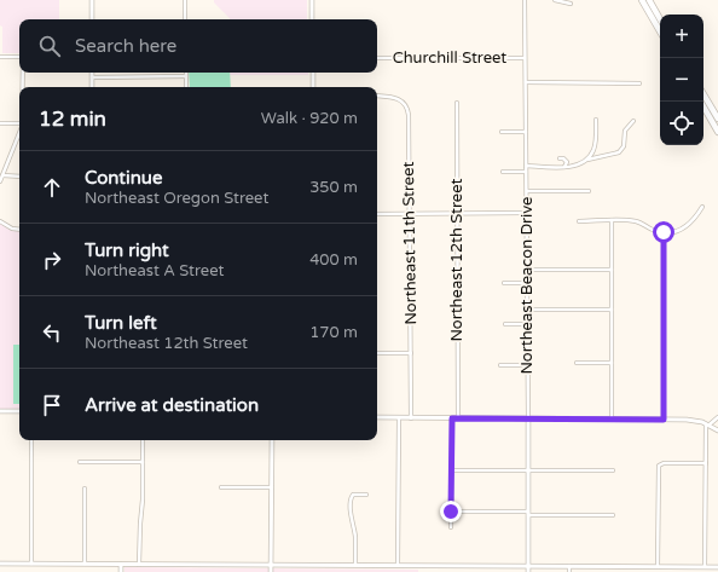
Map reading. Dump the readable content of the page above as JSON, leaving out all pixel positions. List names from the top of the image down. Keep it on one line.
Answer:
{"streets":{"street":["Churchill Street","Northeast 11th Street","Northeast 12th Street","Northeast Beacon Drive"]},"crossings":[["Churchill Street","Northeast Beacon Drive"]],"page":{"map_buttons":["+","−"],"search":"Search here","heading":["12 min","Walk · 920 m"],"list":[["Continue","Northeast Oregon Street","350 m"],["Turn right","Northeast A Street","400 m"],["Turn left","Northeast 12th Street","170 m"],"Arrive at destination"]}}
